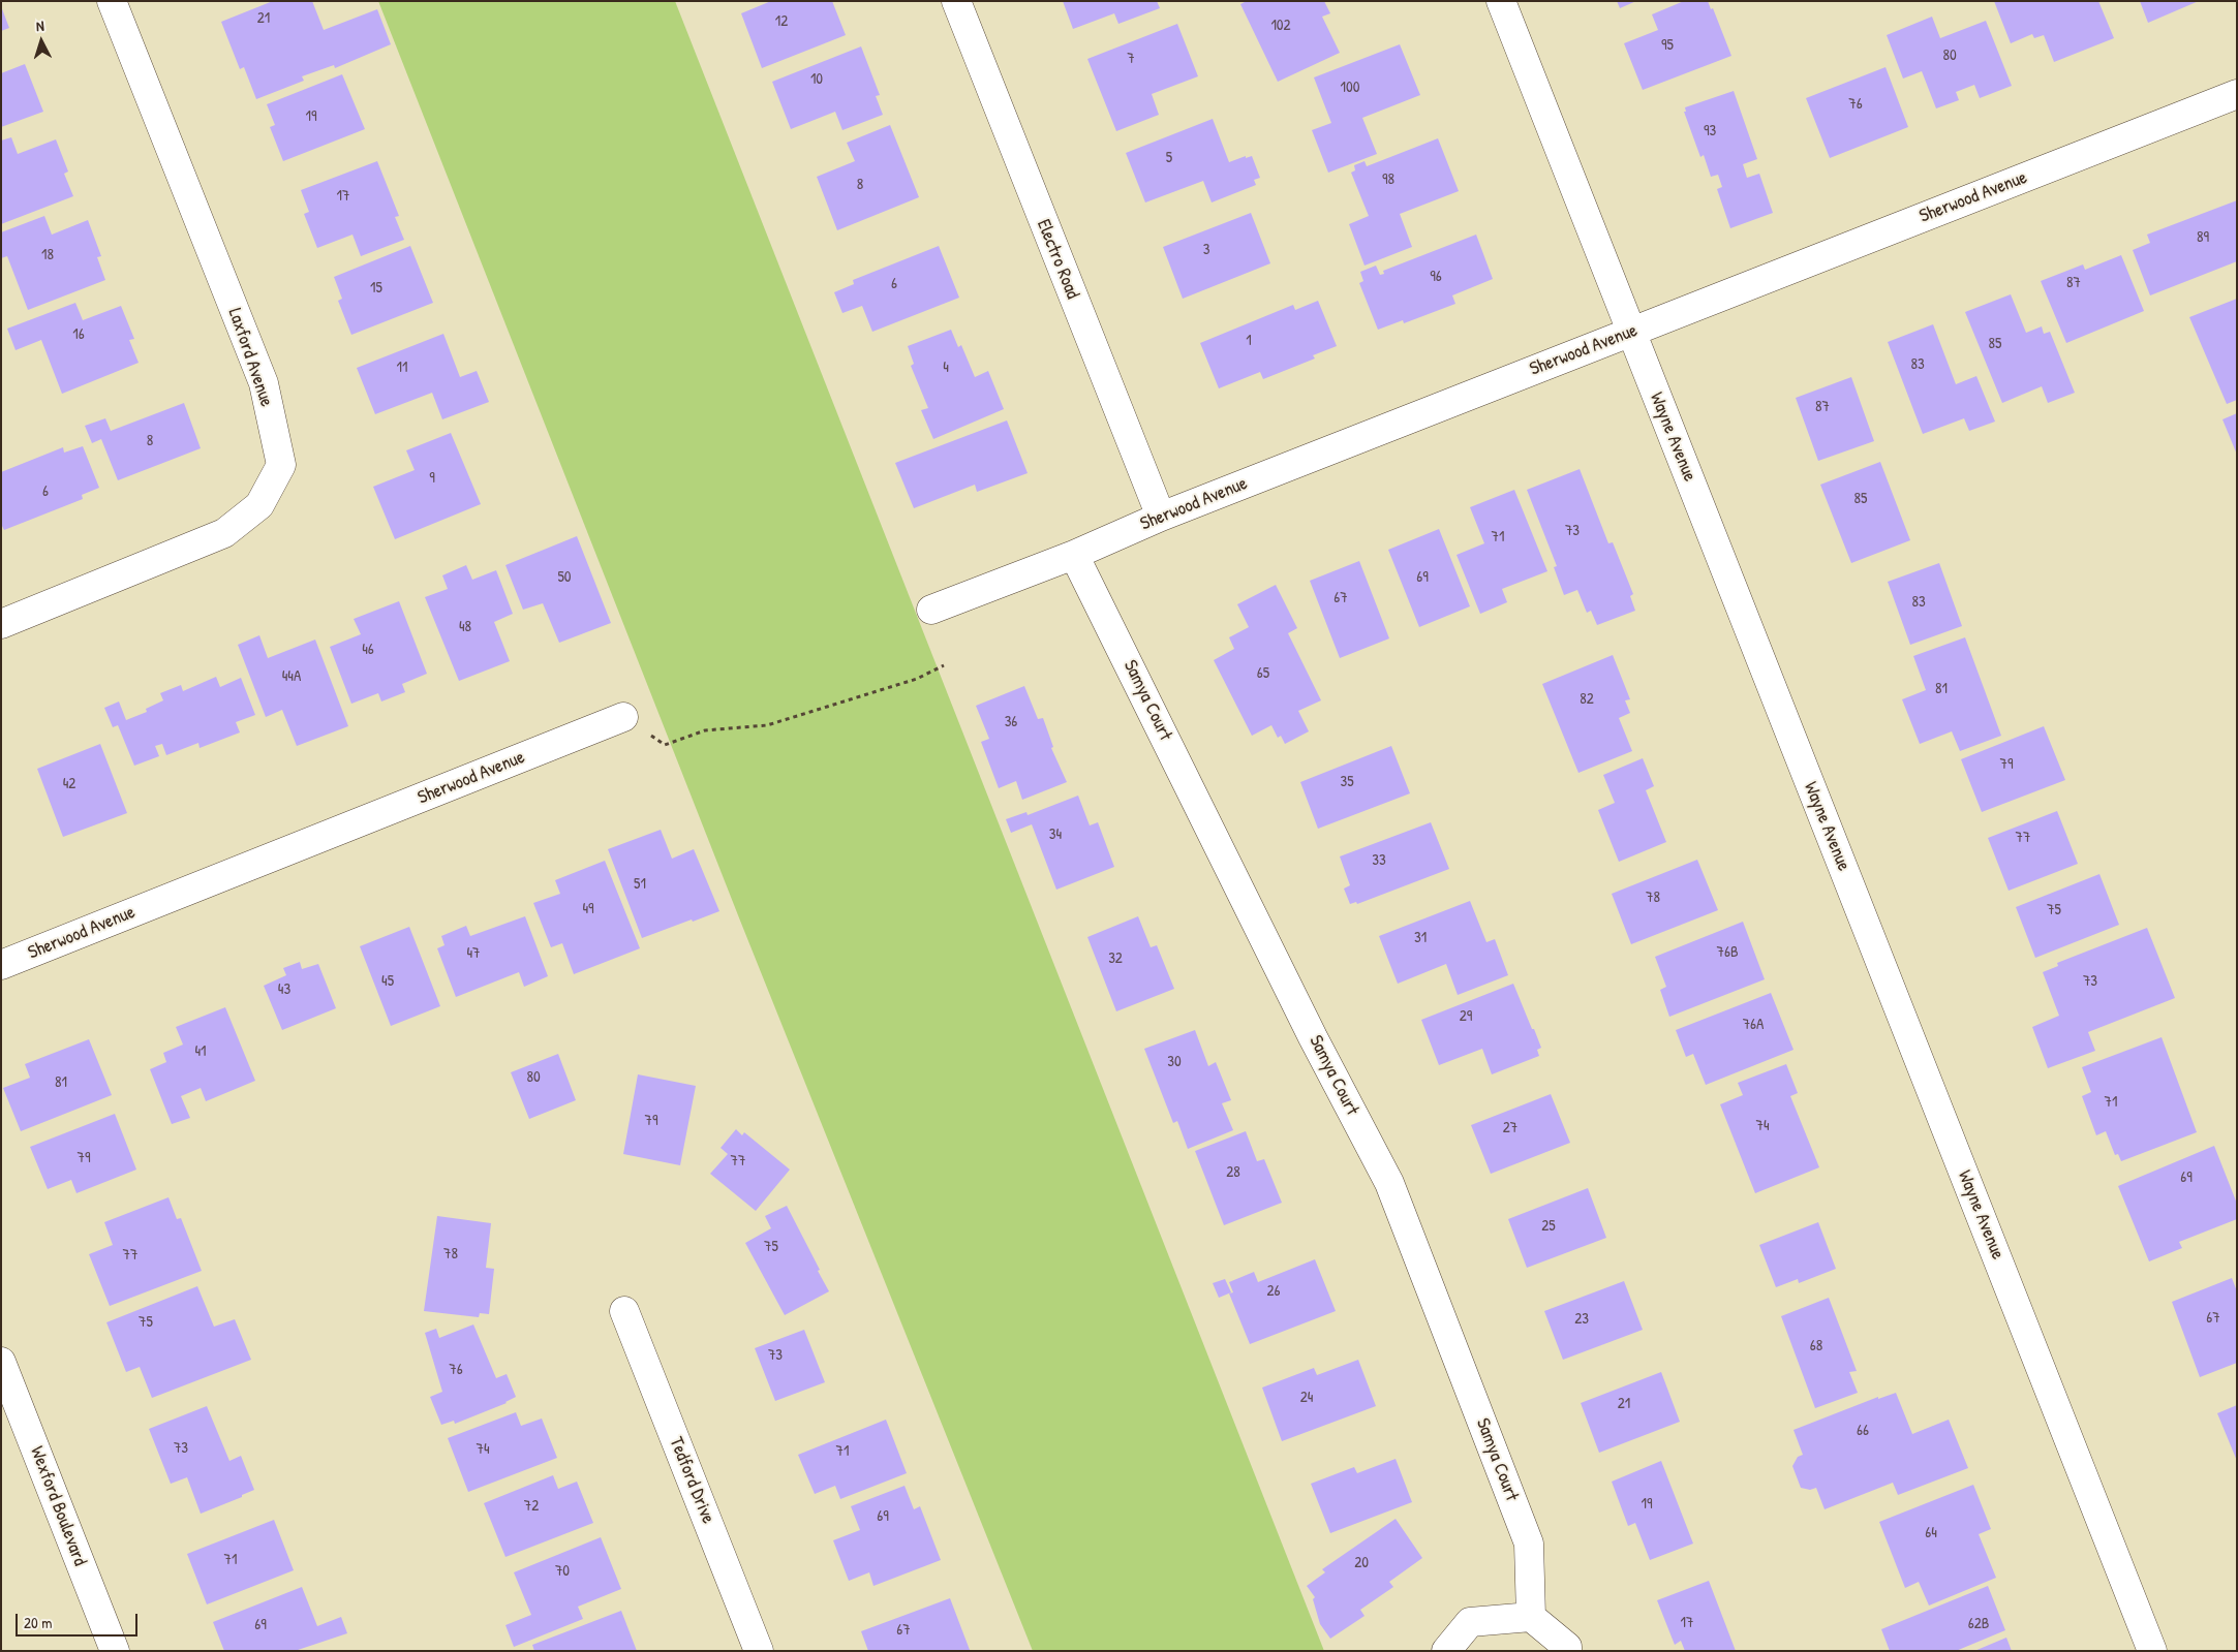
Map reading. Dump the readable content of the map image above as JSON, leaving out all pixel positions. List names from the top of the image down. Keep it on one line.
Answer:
{"streets":{"street":["Sherwood Avenue","Electro Road","Laxford Avenue","Wayne Avenue","Samya Court","Tedford Drive","Wexford Boulevard"]},"crossings":[["Sherwood Avenue","Electro Road"],["Sherwood Avenue","Wayne Avenue"],["Sherwood Avenue","Samya Court"]],"house_numbers":["21","12","102","95","80","7","10","100","76","19","93","5","98","8","17","89","3","18","96","87","6","15","16","1","85","83","11","4","87","8","9","6","85","73","71","50","69","67","83","48","46","65","44A","81","82","36","79","35","42","34","77","33","51","78","49","75","31","76B","47","32","45","73","43","29","76A","41","30","80","81","71","79","74","27","79","77","28","69","25","75","78","77","26","67","23","75","68","73","76","24","21","66","73","74","71","19","72","69","64","71","20","70","17","62B","69","67"],"scale_bar":"20 m","north":"top"}
